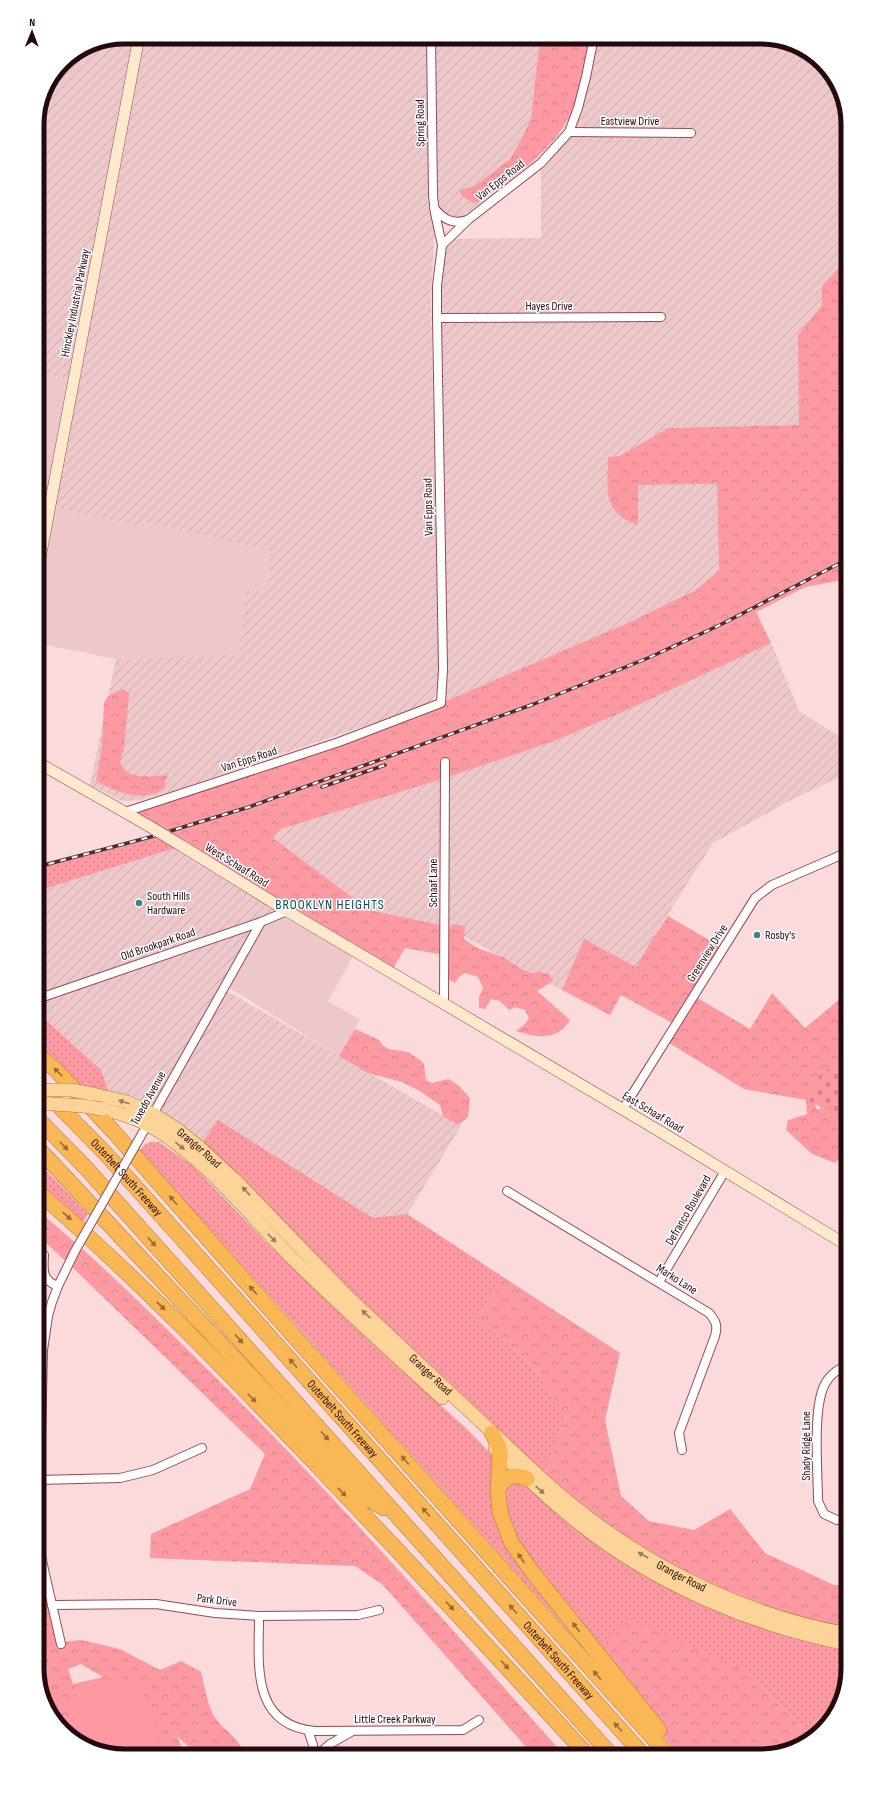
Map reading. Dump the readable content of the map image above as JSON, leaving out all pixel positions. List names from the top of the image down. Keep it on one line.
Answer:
{"streets":{"highway":["Outerbelt South Freeway"],"main road":["Granger Road"],"street":["Eastview Drive","Spring Road","Van Epps Road","Hinckley Industrial Parkway","Hayes Drive","West Schaaf Road","Schaaf Lane","Old Brookpark Road","Greenview Drive","Tuxedo Avenue","East Schaaf Road","Defranco Boulevard","Marko Lane","Shady Ridge Lane","Park Drive","Little Creek Parkway"]},"crossings":[["Eastview Drive","Van Epps Road"],["Spring Road","Van Epps Road"],["Van Epps Road","Hayes Drive"],["Van Epps Road","West Schaaf Road"],["West Schaaf Road","Schaaf Lane"],["West Schaaf Road","Old Brookpark Road"],["West Schaaf Road","East Schaaf Road"],["Schaaf Lane","East Schaaf Road"],["Old Brookpark Road","Tuxedo Avenue"],["Greenview Drive","East Schaaf Road"],["Tuxedo Avenue","Granger Road"],["Tuxedo Avenue","Park Drive"],["East Schaaf Road","Defranco Boulevard"],["Defranco Boulevard","Marko Lane"],["Park Drive","Little Creek Parkway"]],"districts":["BROOKLYN HEIGHTS"],"places":["South Hills Hardware","Rosby's"],"north":"top"}
